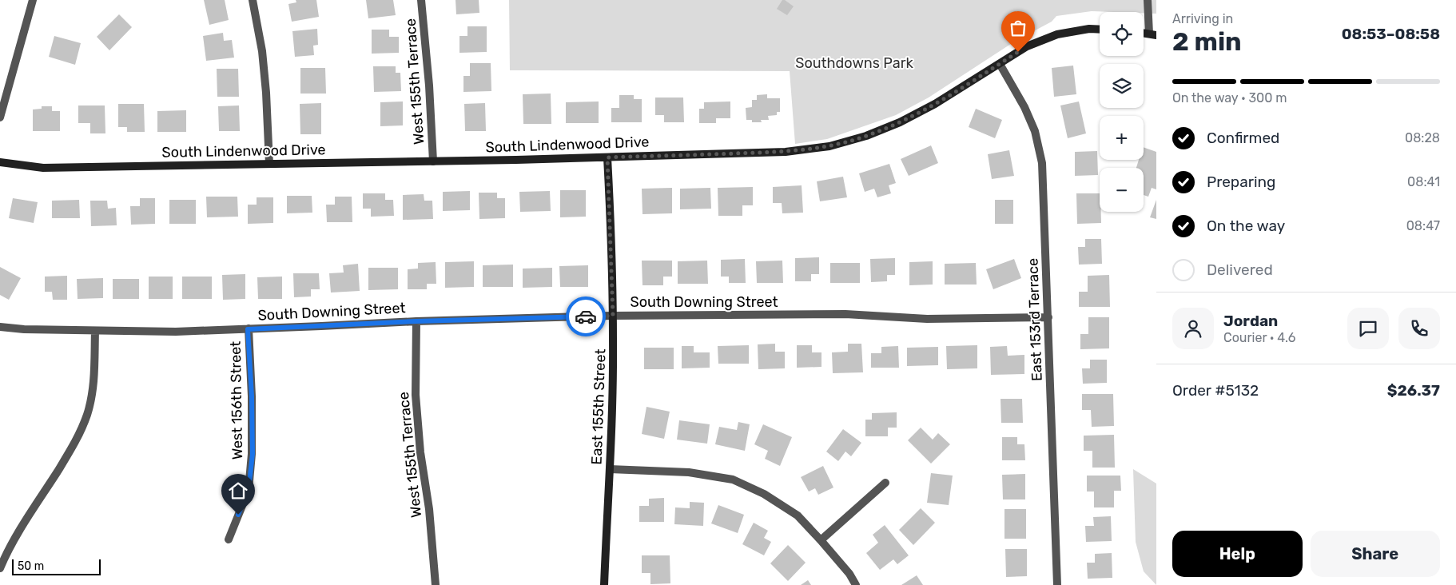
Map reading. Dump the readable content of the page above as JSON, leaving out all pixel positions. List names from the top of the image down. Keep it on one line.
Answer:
{"streets":{"street":["West 155th Terrace","South Lindenwood Drive","South Downing Street","East 153rd Terrace","West 156th Street","East 155th Street"]},"crossings":[["West 155th Terrace","South Lindenwood Drive"],["West 155th Terrace","South Downing Street"],["South Lindenwood Drive","East 153rd Terrace"],["South Lindenwood Drive","East 155th Street"],["South Downing Street","East 153rd Terrace"],["South Downing Street","West 156th Street"],["South Downing Street","East 155th Street"]],"parks":["Southdowns Park"],"scale_bar":"50 m","page":{"heading":["2 min","Arriving in","08:53–08:58"],"panel":["Jordan","Courier · 4.6","Order #5132","$26.37"],"map_buttons":["+","−"],"bar":"On the way · 300 m","list":[["Confirmed","08:28"],["Preparing","08:41"],["On the way","08:47"],"Delivered"],"buttons":["Help","Share"],"scale":"50 m"}}
